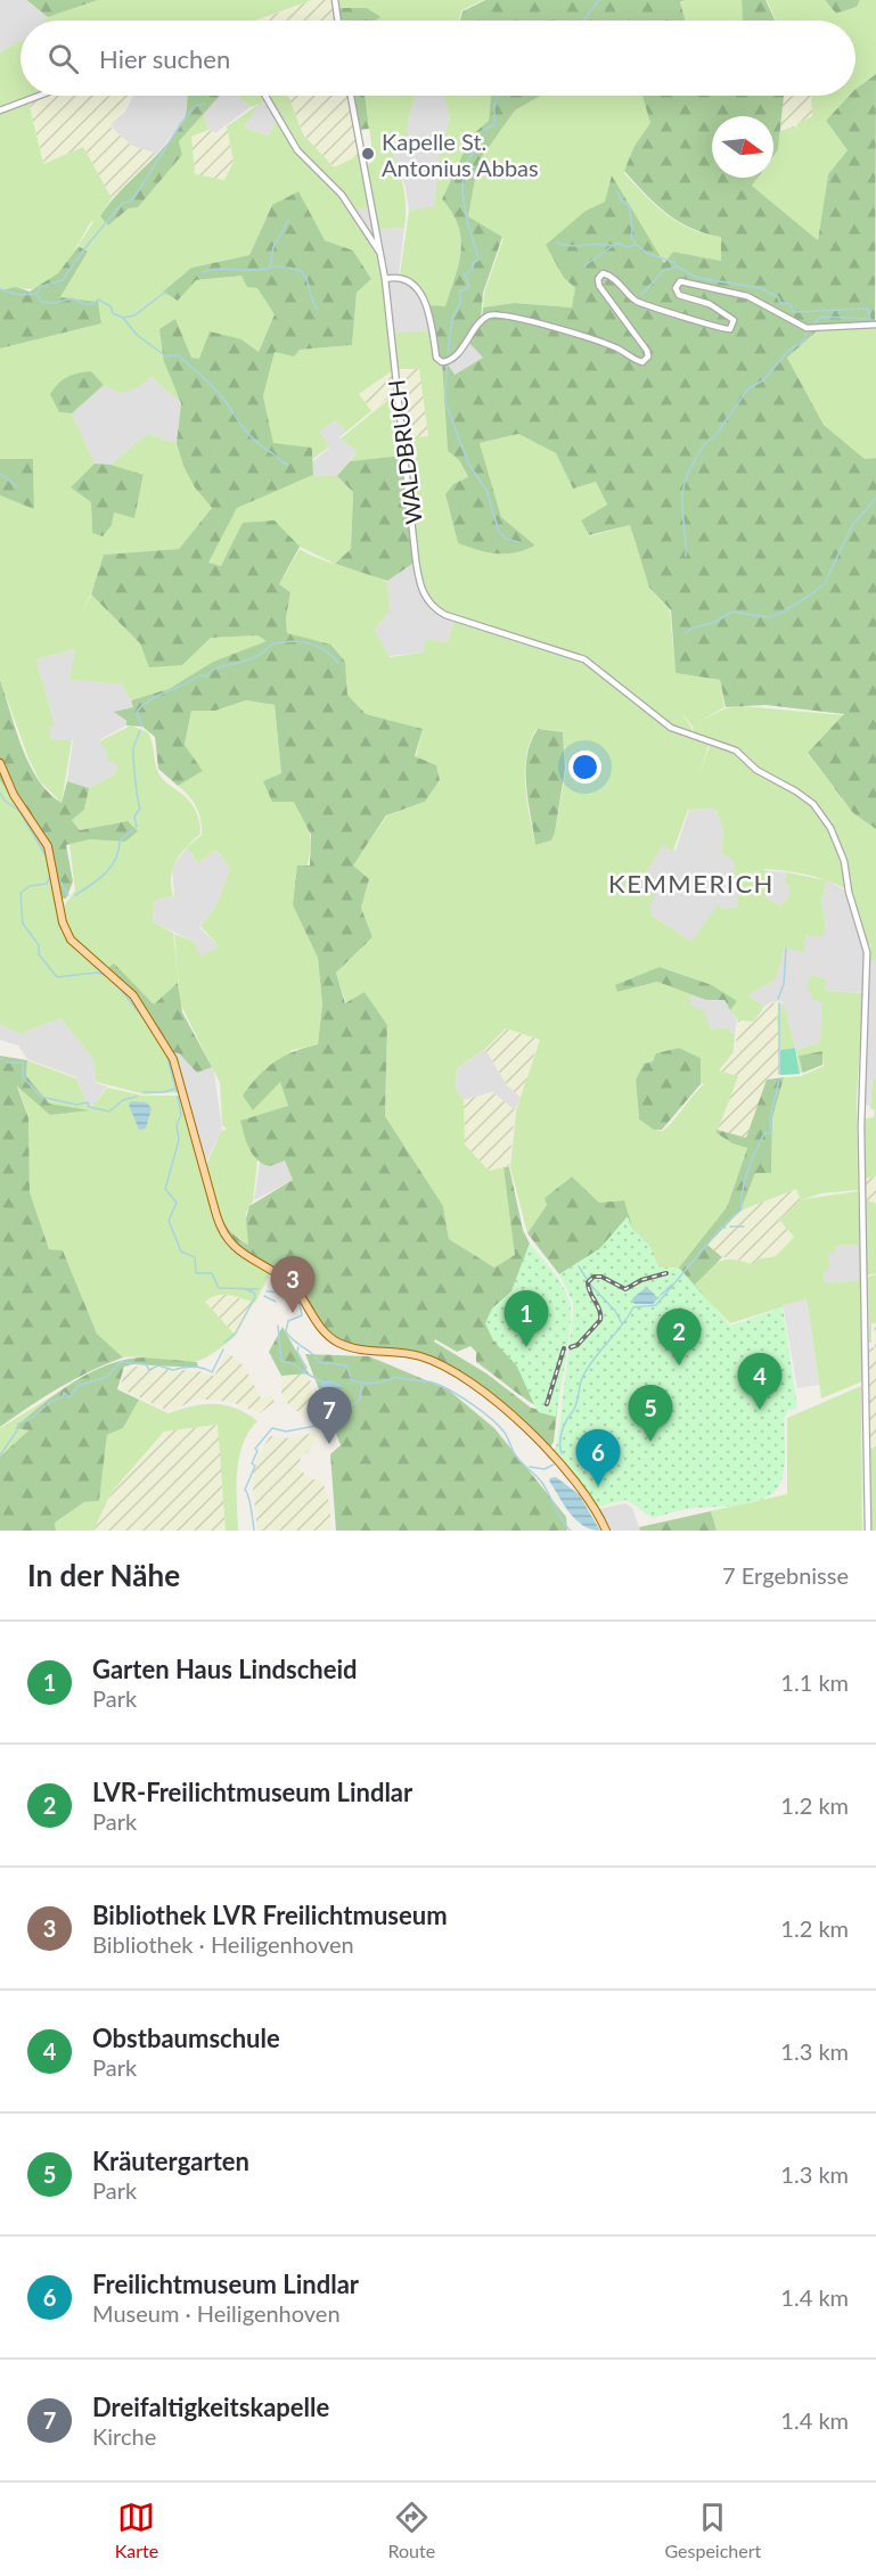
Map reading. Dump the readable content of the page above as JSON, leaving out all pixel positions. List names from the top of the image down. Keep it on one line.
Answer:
{"streets":{"street":["WALDBRUCH"]},"districts":["KEMMERICH"],"places":["Kapelle St. Antonius Abbas"],"north":"right","page":{"search":"Hier suchen","pins":["3","1","2","4","5","7","6"],"heading":["In der Nähe","7 Ergebnisse"],"list":[{"mark":"1","name":"Garten Haus Lindscheid","note":"Park","value":"1.1 km"},{"mark":"2","name":"LVR-Freilichtmuseum Lindlar","note":"Park","value":"1.2 km"},{"mark":"3","name":"Bibliothek LVR Freilichtmuseum","note":"Bibliothek · Heiligenhoven","value":"1.2 km"},{"mark":"4","name":"Obstbaumschule","note":"Park","value":"1.3 km"},{"mark":"5","name":"Kräutergarten","note":"Park","value":"1.3 km"},{"mark":"6","name":"Freilichtmuseum Lindlar","note":"Museum · Heiligenhoven","value":"1.4 km"},{"mark":"7","name":"Dreifaltigkeitskapelle","note":"Kirche","value":"1.4 km"}],"nav":["Karte","Route","Gespeichert"]}}
